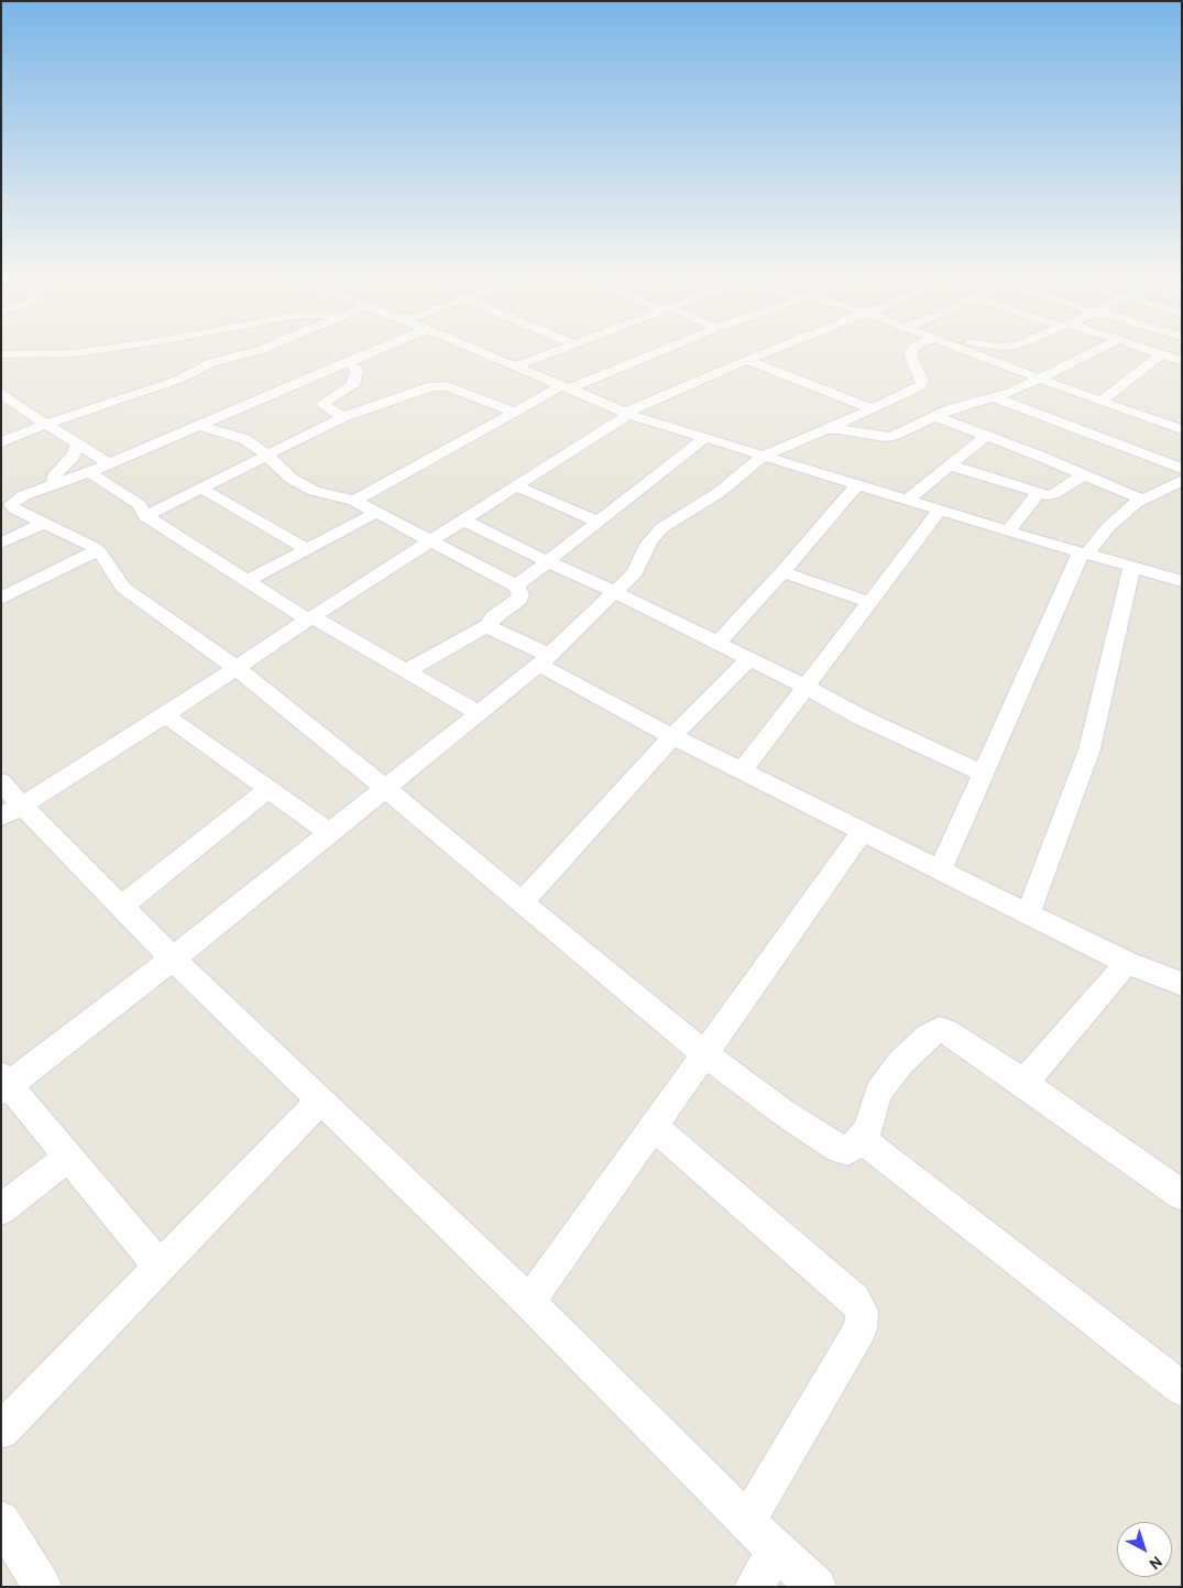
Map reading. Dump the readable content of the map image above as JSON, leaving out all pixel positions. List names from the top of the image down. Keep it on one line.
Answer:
{"north":"bottom right"}
